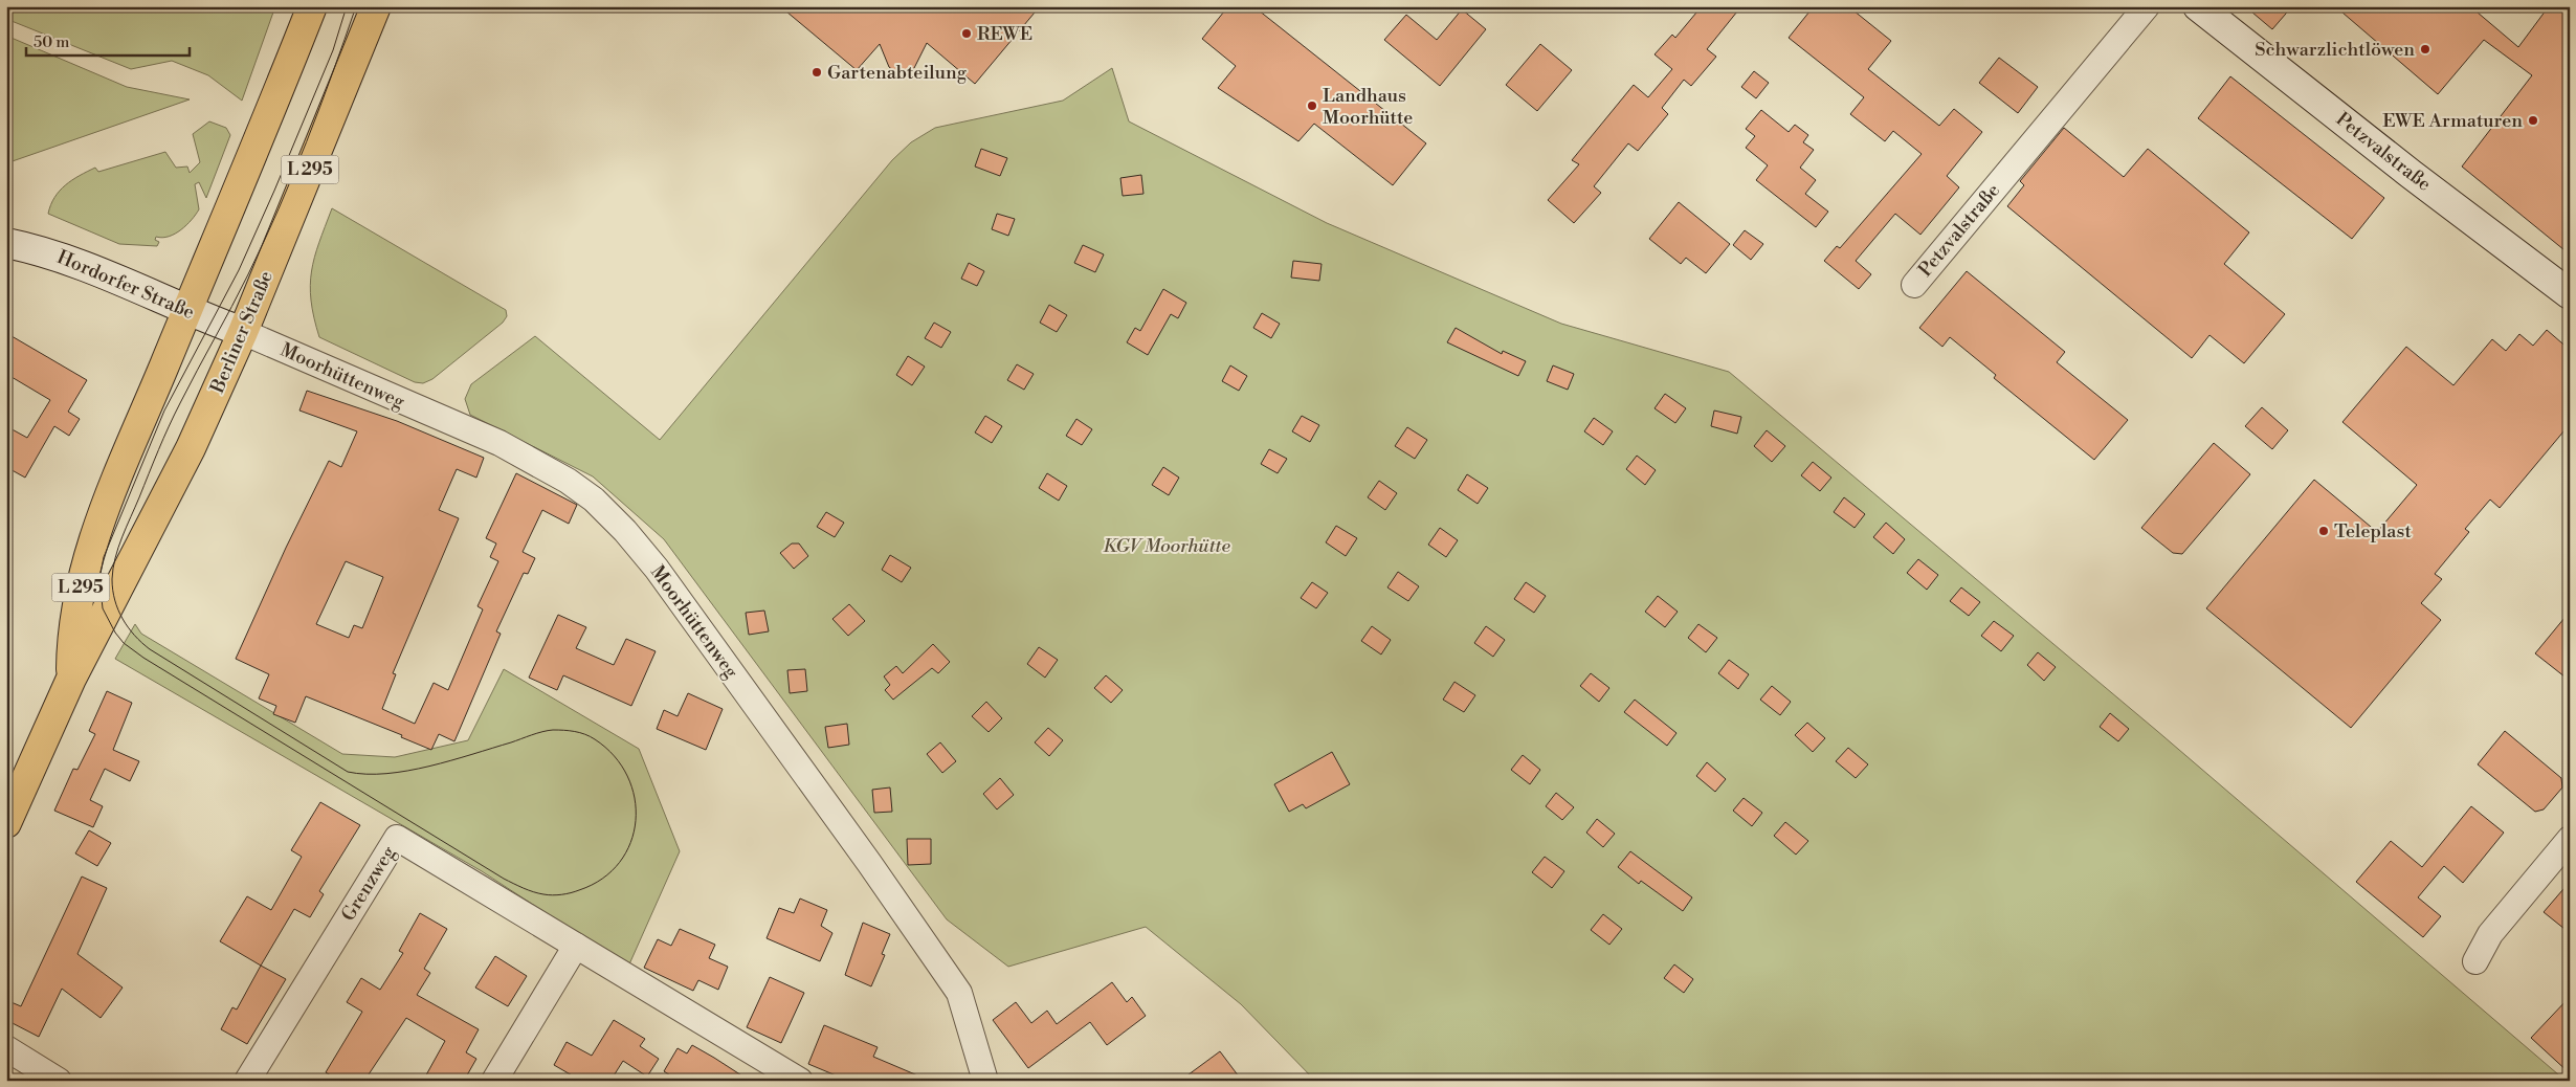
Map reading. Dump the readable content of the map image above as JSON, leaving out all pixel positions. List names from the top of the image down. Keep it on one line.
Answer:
{"streets":{"main road":["L 295","Berliner Straße"],"street":["Petzvalstraße","Hordorfer Straße","Moorhüttenweg","Grenzweg"]},"crossings":[["L 295","Hordorfer Straße"],["L 295","Berliner Straße"],["Hordorfer Straße","Berliner Straße"],["Hordorfer Straße","Moorhüttenweg"],["Berliner Straße","Moorhüttenweg"]],"parks":["KGV Moorhütte"],"places":["REWE","Schwarzlichtlöwen","Gartenabteilung","Landhaus Moorhütte","EWE Armaturen","Teleplast"],"scale_bar":"50 m"}
